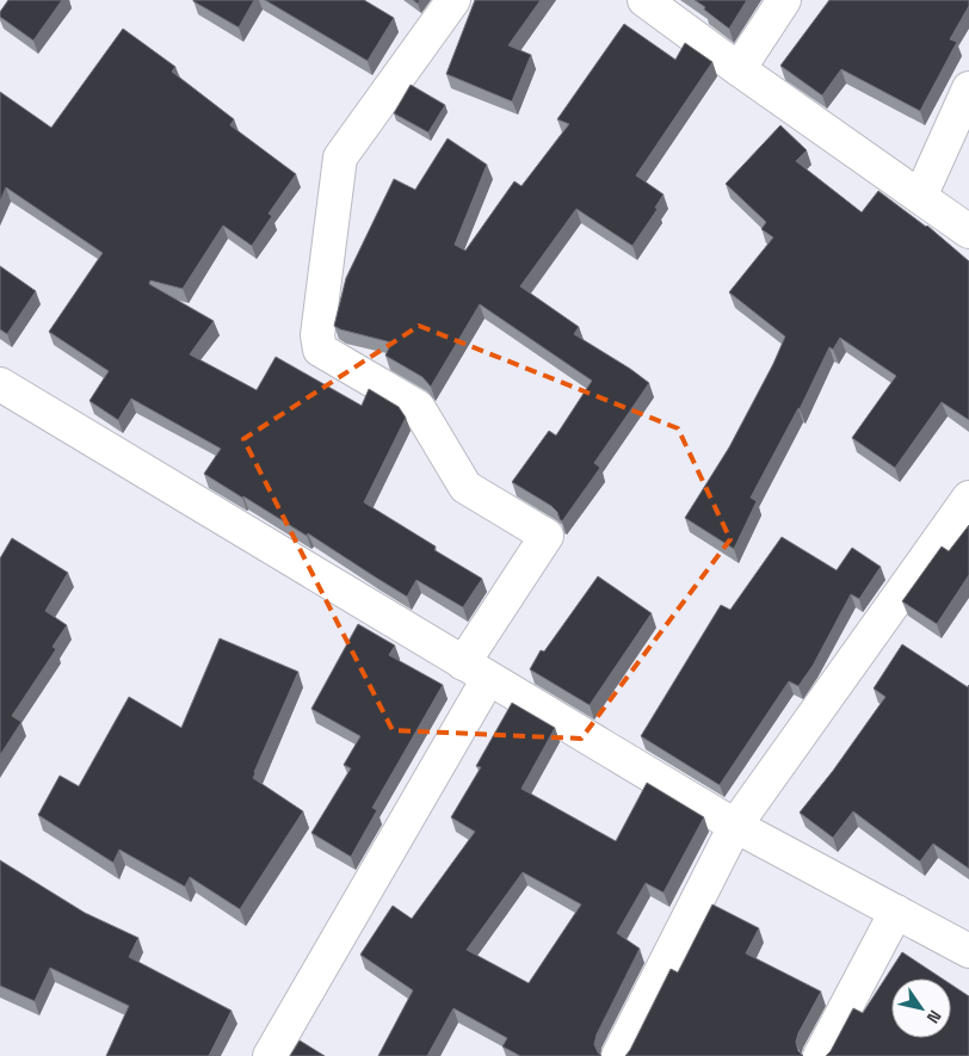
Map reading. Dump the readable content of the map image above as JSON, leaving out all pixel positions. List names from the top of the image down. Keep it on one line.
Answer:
{"north":"bottom right"}
